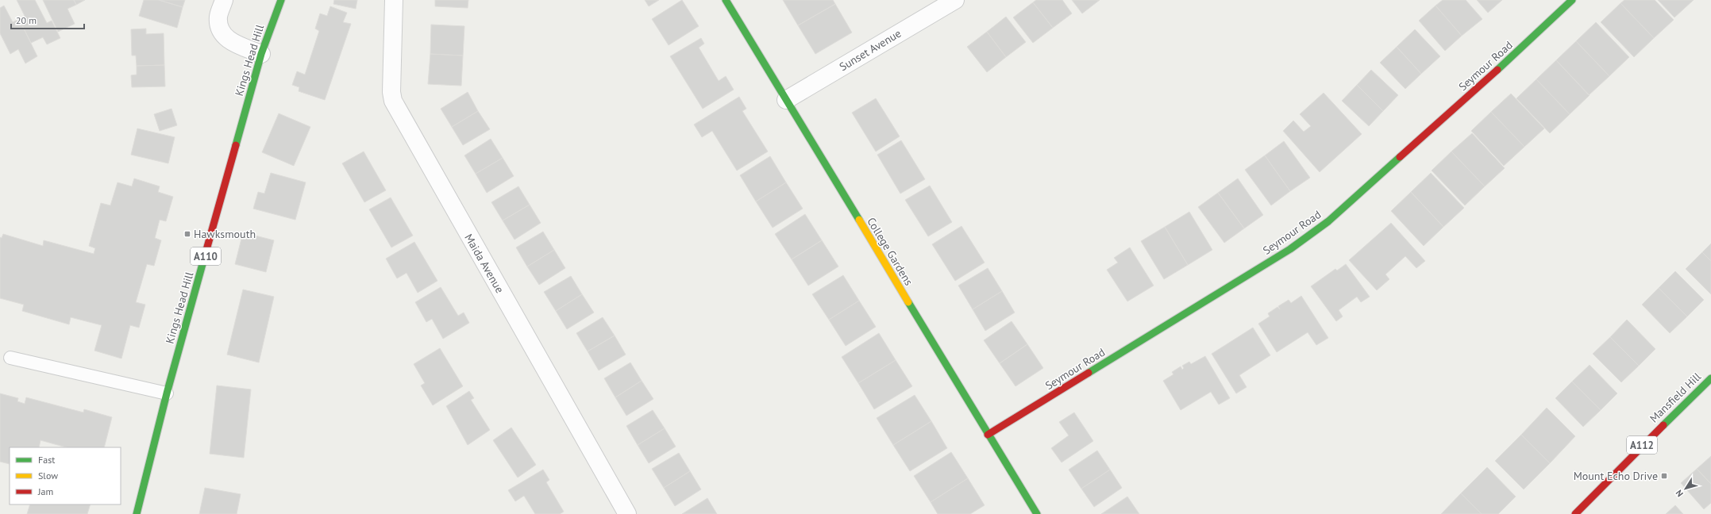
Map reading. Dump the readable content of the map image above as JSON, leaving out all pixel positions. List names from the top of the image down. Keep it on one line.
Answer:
{"streets":{"street":["Sunset Avenue","Kings Head Hill","Seymour Road","College Gardens","A110","Maida Avenue","Mansfield Hill","A112"]},"crossings":[["Sunset Avenue","College Gardens"],["Seymour Road","College Gardens"]],"places":{"transit":["Hawksmouth","Mount Echo Drive"]},"legend":["Fast","Slow","Jam"],"scale_bar":"20 m","north":"bottom left"}
